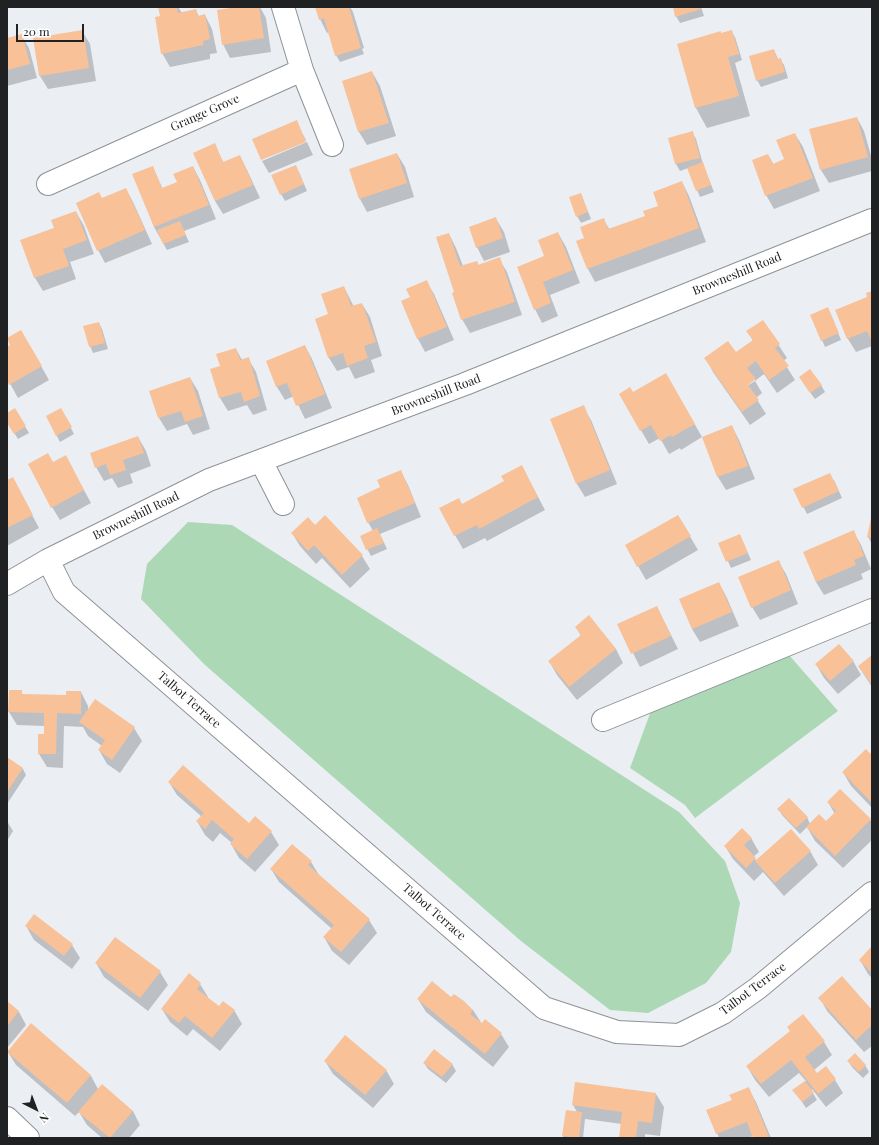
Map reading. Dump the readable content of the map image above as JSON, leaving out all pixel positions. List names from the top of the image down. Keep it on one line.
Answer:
{"streets":{"street":["Grange Grove","Browneshill Road","Talbot Terrace"]},"crossings":[["Browneshill Road","Talbot Terrace"]],"scale_bar":"20 m","north":"bottom right"}
